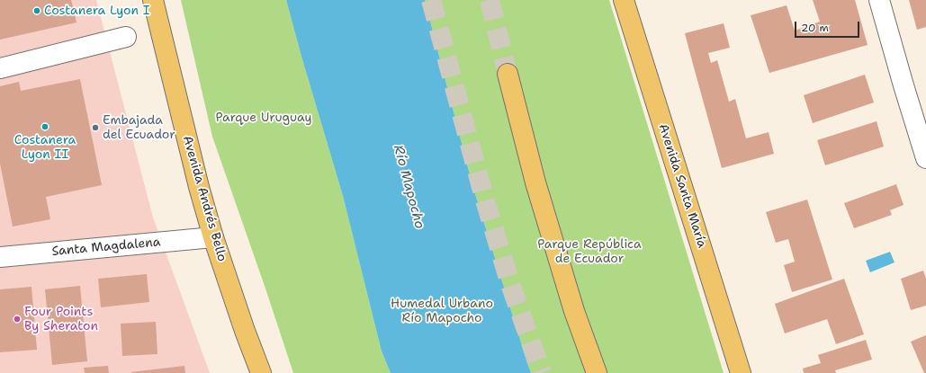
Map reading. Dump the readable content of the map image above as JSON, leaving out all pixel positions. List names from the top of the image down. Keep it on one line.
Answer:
{"streets":{"main road":["Avenida Santa María","Avenida Andrés Bello"],"street":["Santa Magdalena"]},"crossings":[["Avenida Andrés Bello","Santa Magdalena"]],"water":["Río Mapocho"],"parks":["Parque Uruguay","Parque República de Ecuador","Humedal Urbano Río Mapocho"],"places":["Costanera Lyon I","Costanera Lyon II","Embajada del Ecuador","Four Points By Sheraton"],"scale_bar":"20 m"}
